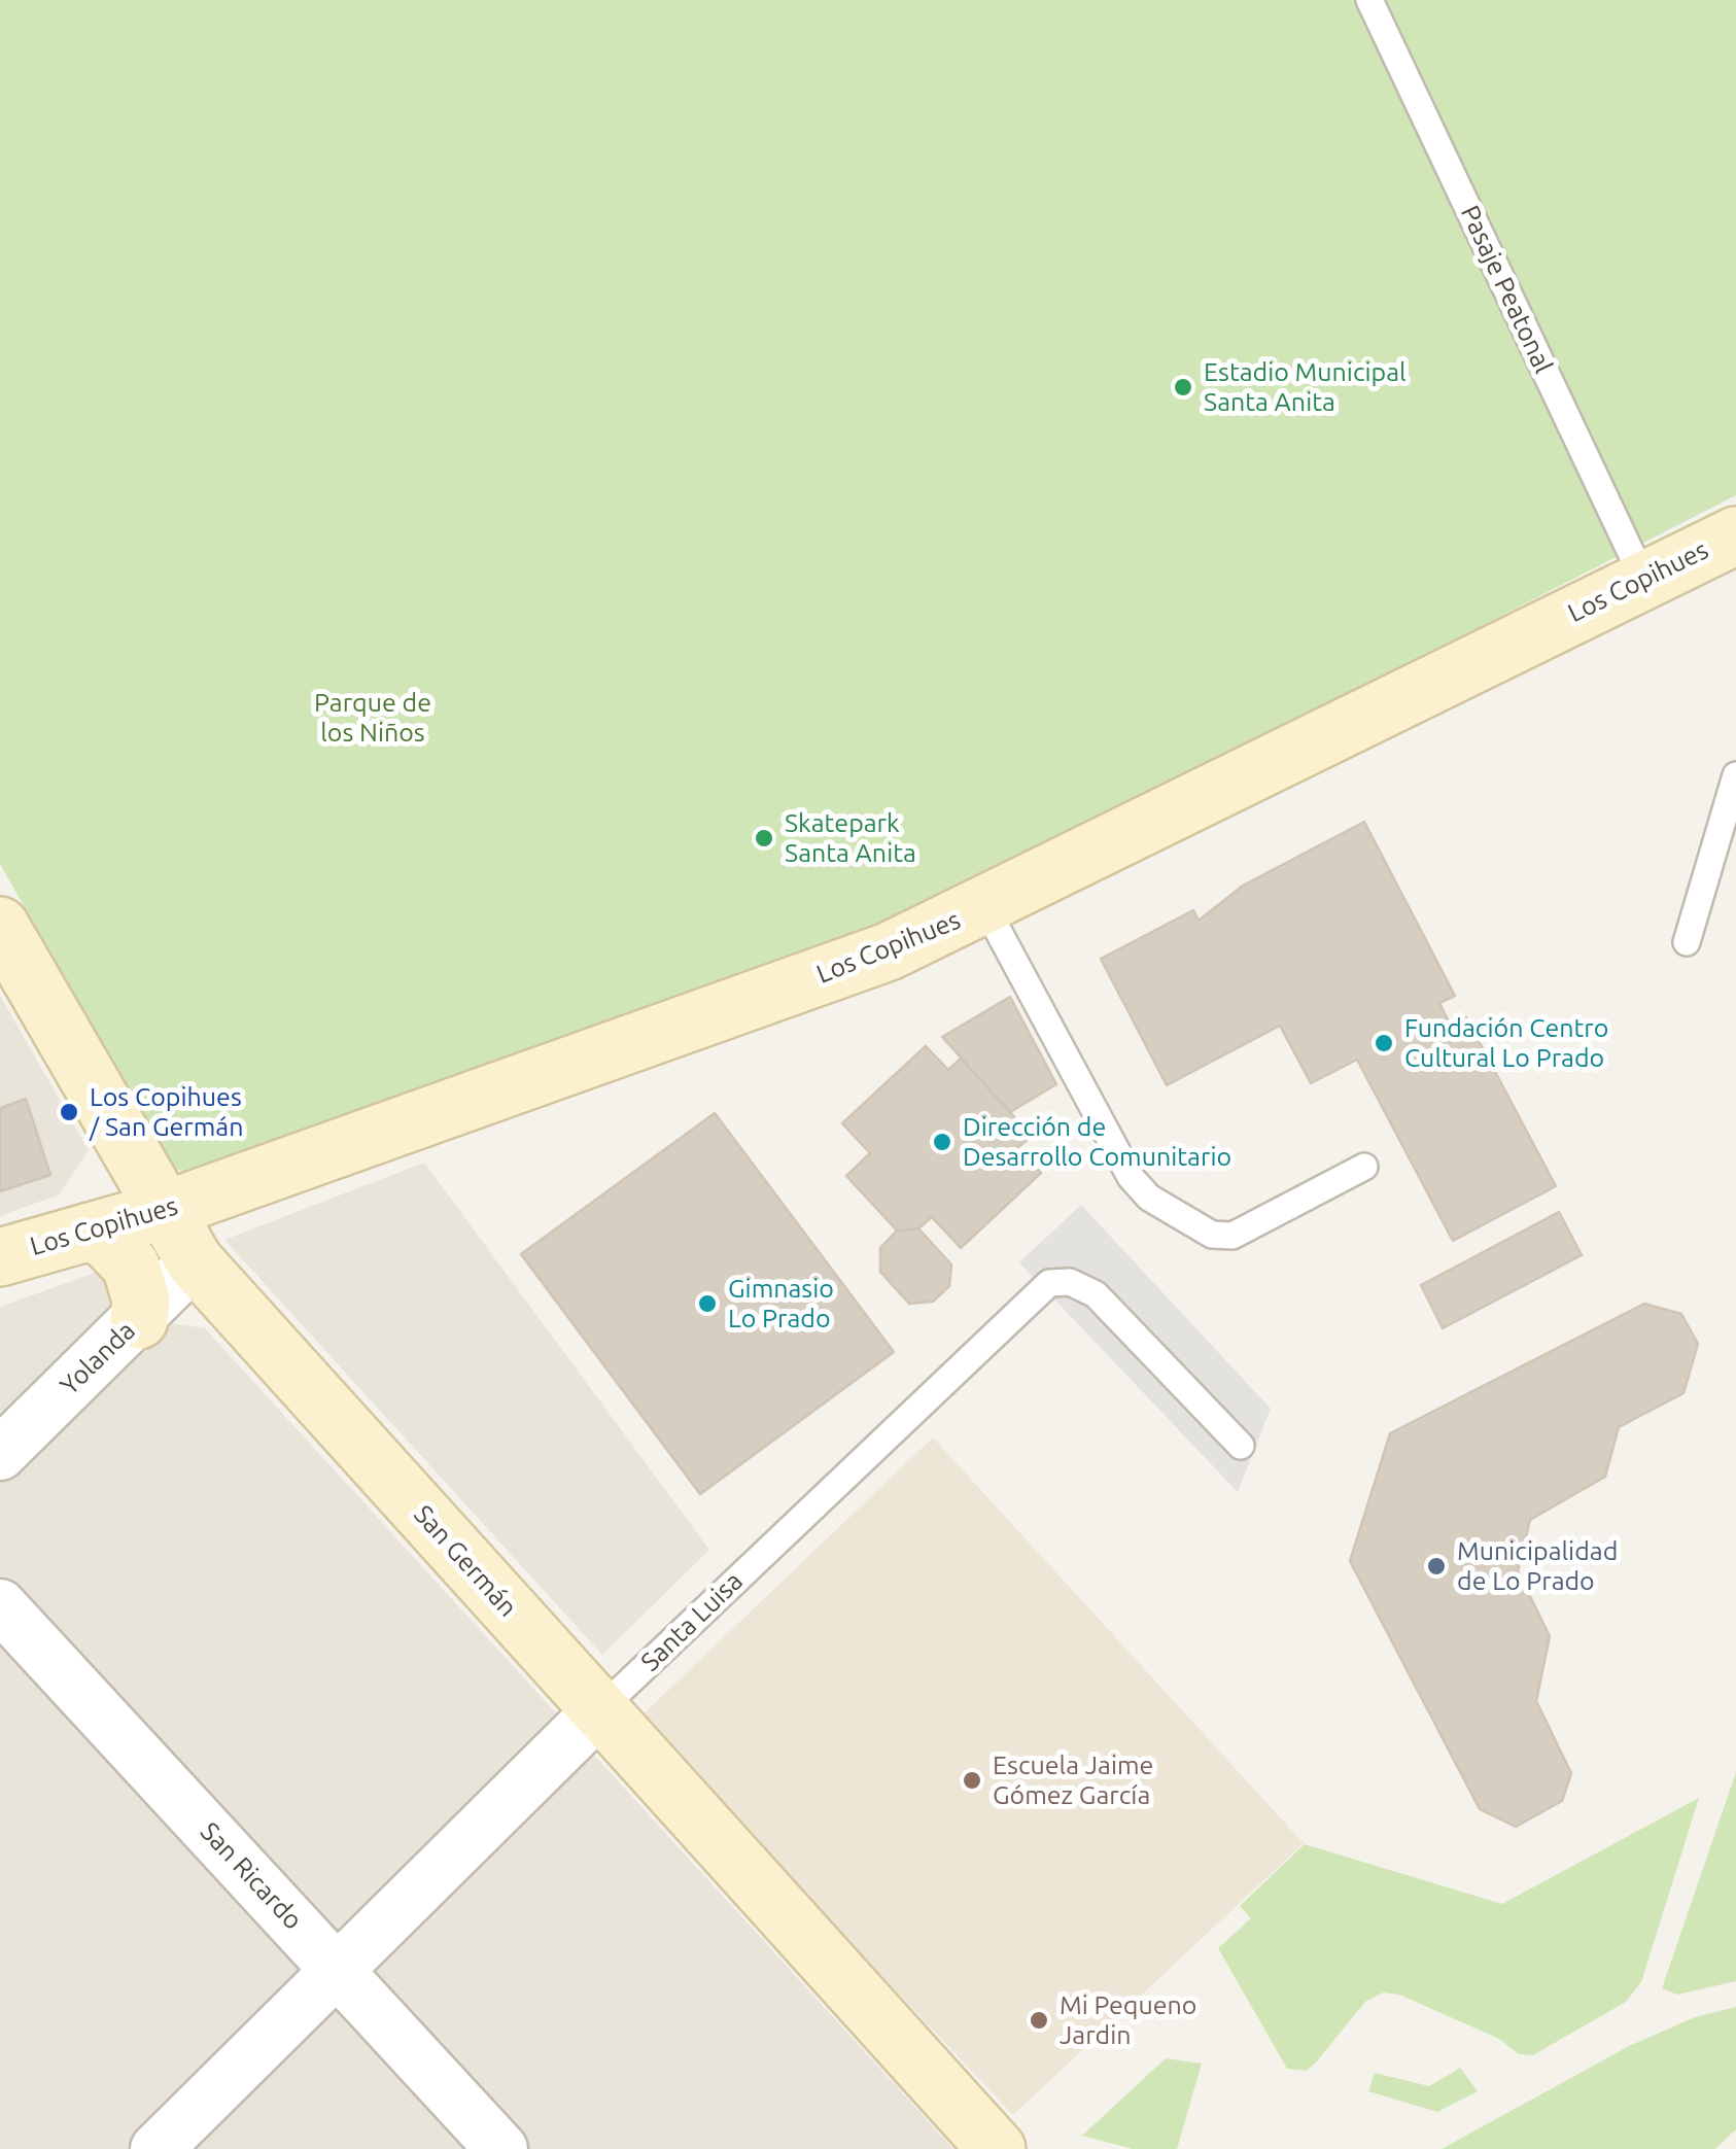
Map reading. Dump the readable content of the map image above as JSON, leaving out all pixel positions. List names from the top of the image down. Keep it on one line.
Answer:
{"streets":{"street":["Los Copihues","Yolanda","San Germán","Santa Luisa","San Ricardo"],"lane":["Pasaje Peatonal"]},"crossings":[["Pasaje Peatonal","Los Copihues"],["Los Copihues","San Germán"],["Yolanda","San Germán"],["San Germán","Santa Luisa"],["Santa Luisa","San Ricardo"]],"parks":["Parque de los Niños"],"places":["Estadio Municipal Santa Anita","Skatepark Santa Anita","Fundación Centro Cultural Lo Prado","Los Copihues / San Germán","Dirección de Desarrollo Comunitario","Gimnasio Lo Prado","Municipalidad de Lo Prado","Escuela Jaime Gómez García","Mi Pequeno Jardin"]}
